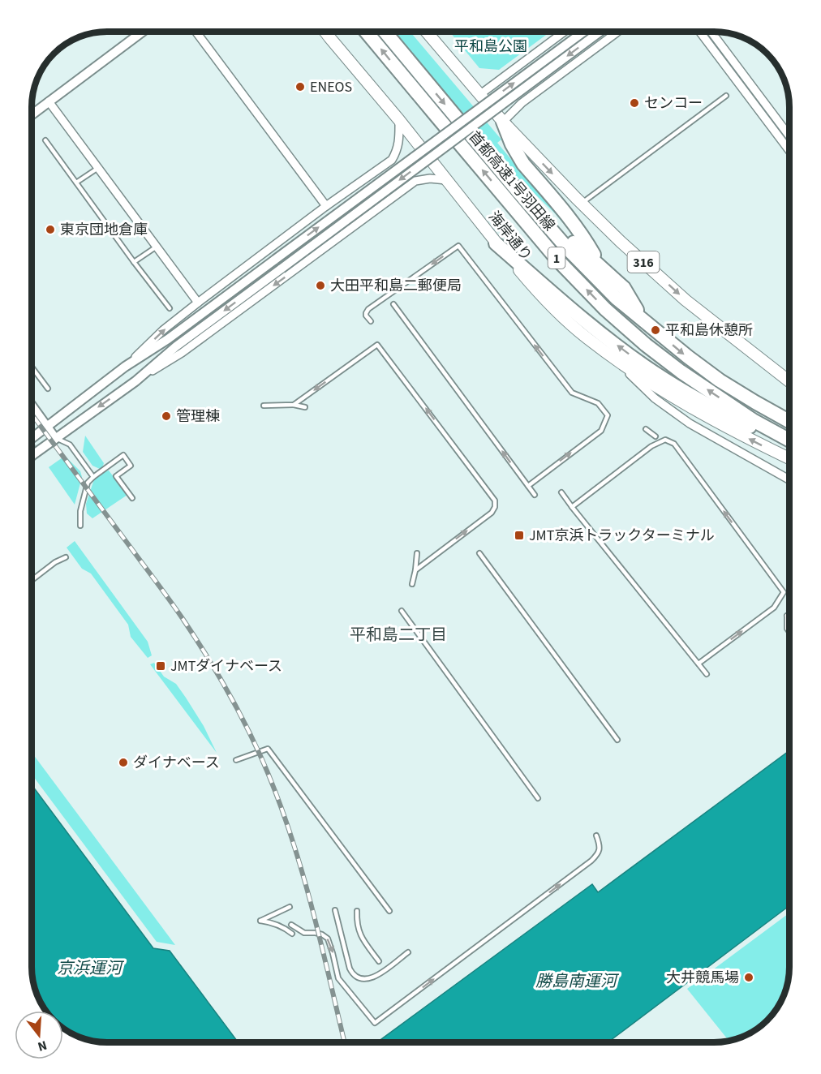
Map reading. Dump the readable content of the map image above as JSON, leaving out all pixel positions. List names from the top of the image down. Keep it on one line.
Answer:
{"streets":{"highway":["首都高速1号羽田線","1"],"main road":["海岸通り","316"]},"crossings":[["海岸通り","1"]],"districts":["平和島二丁目"],"water":["京浜運河","勝島南運河"],"parks":["平和島公園"],"places":{"other":["ENEOS","センコー","東京団地倉庫","大田平和島二郵便局","平和島休憩所","管理棟","ダイナベース","大井競馬場"],"transit":["JMT京浜トラックターミナル","JMTダイナベース"]},"north":"bottom"}
